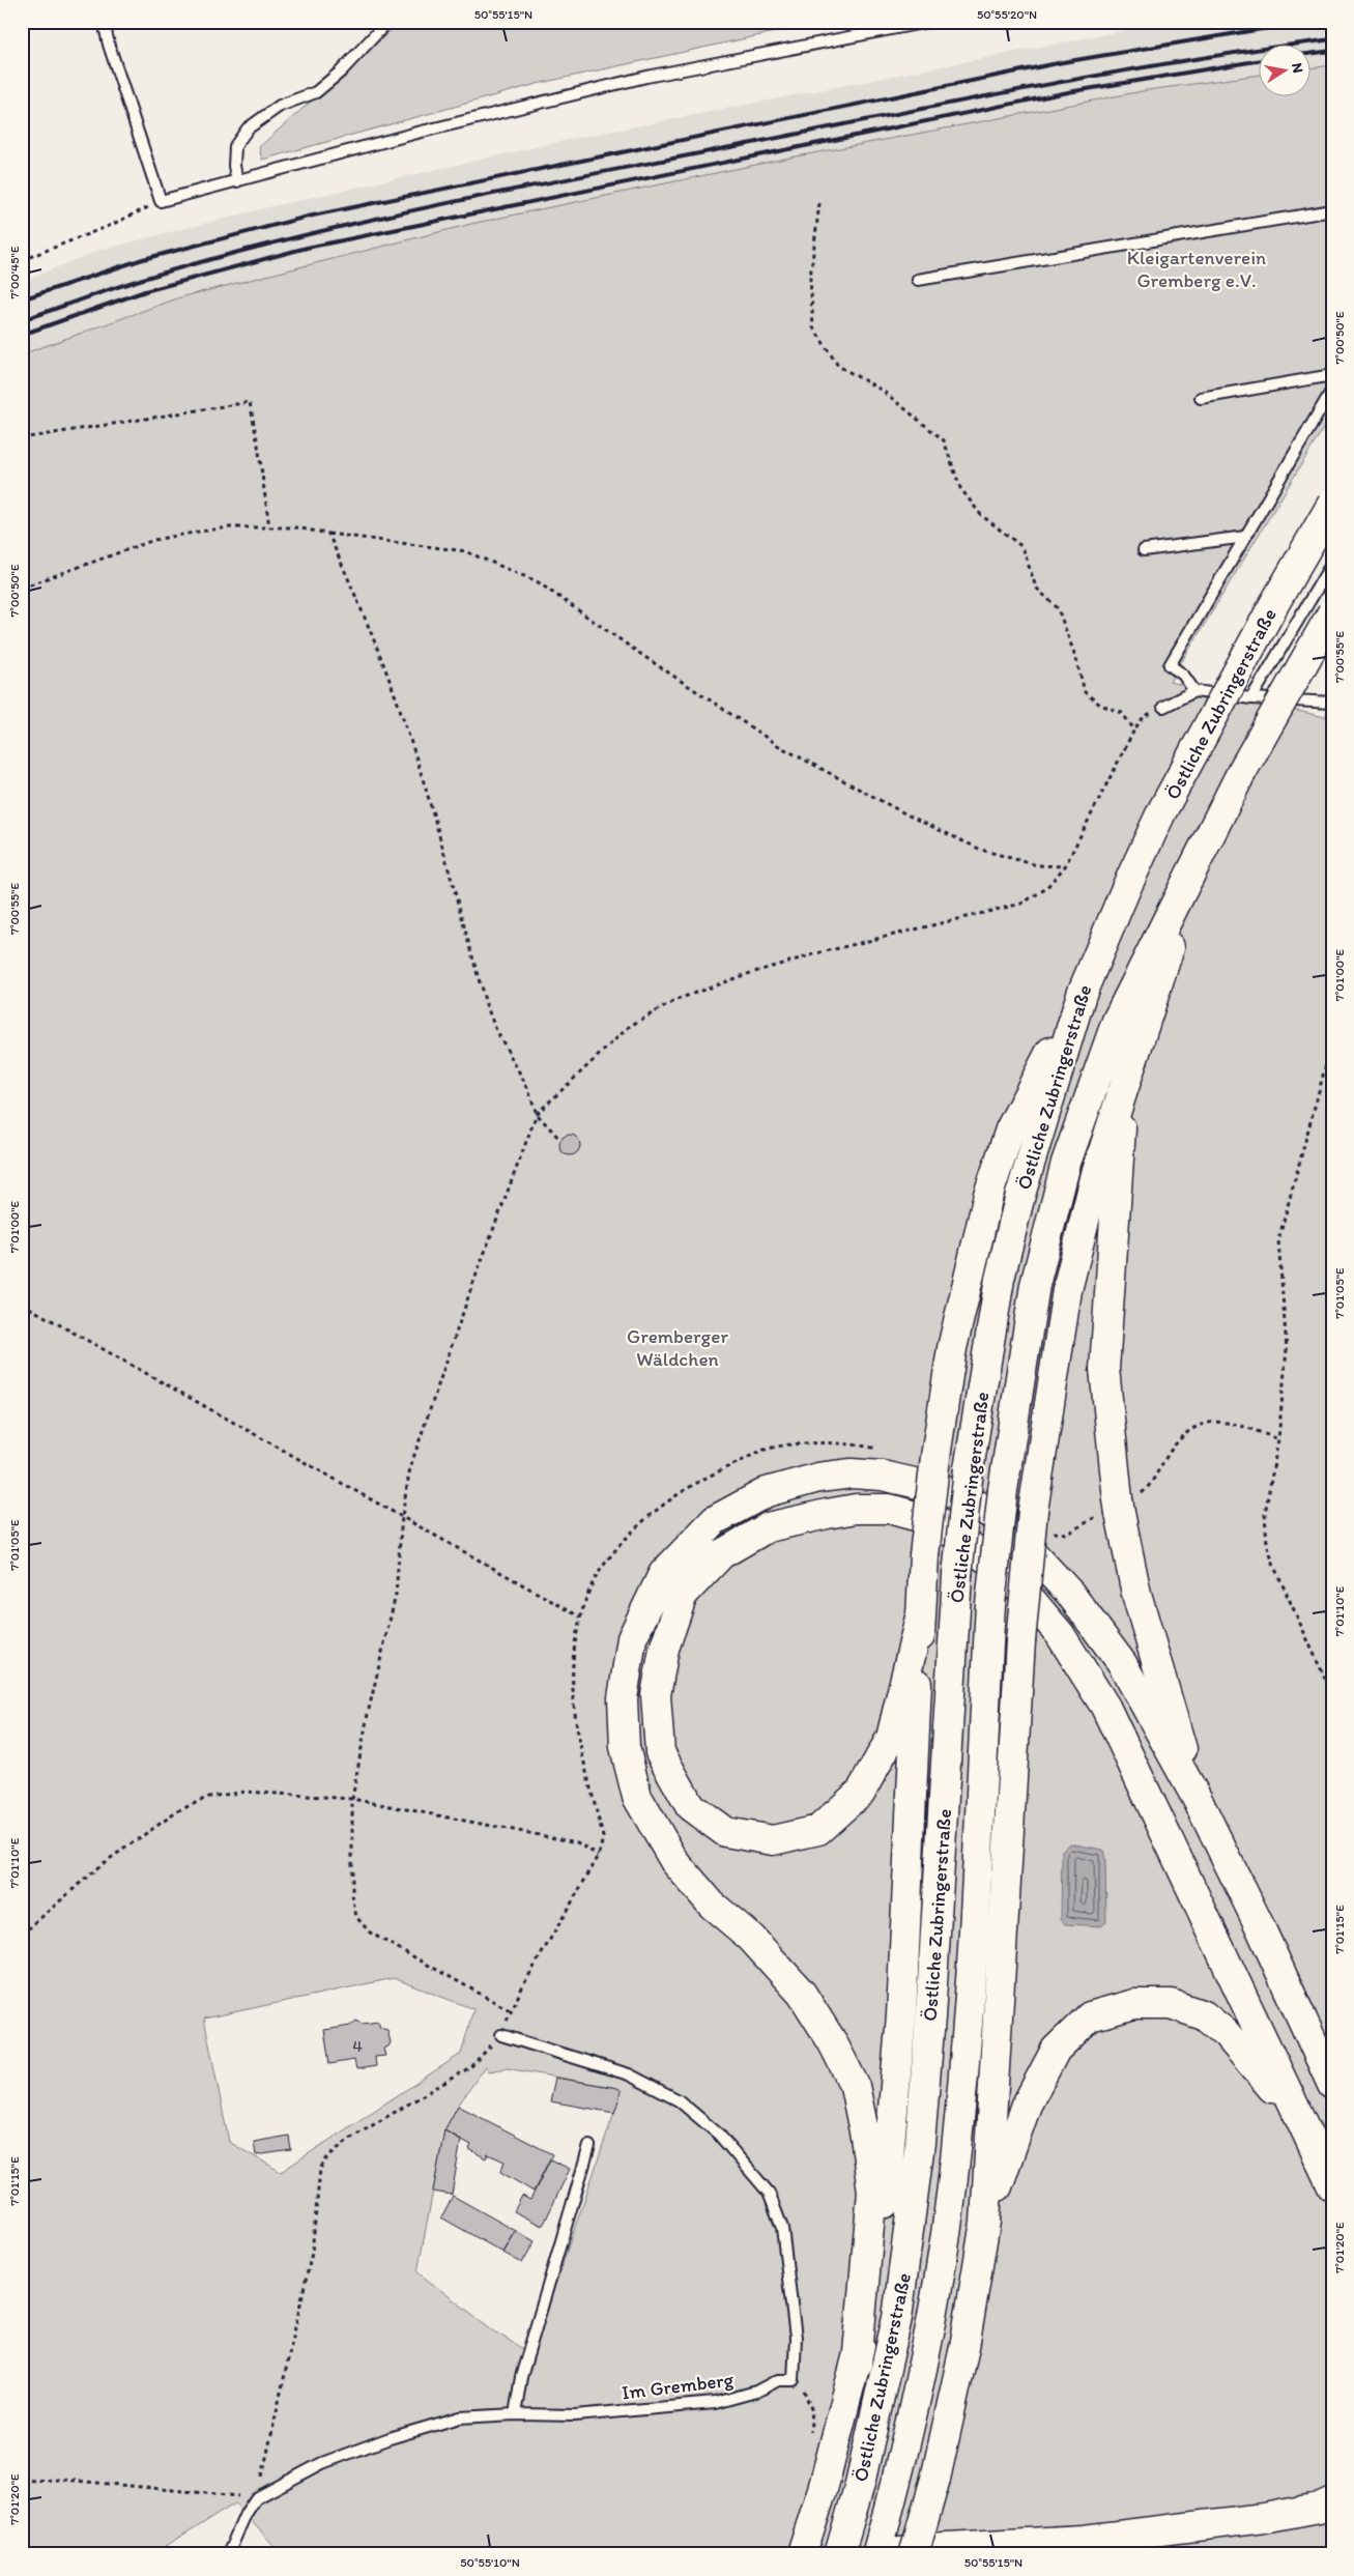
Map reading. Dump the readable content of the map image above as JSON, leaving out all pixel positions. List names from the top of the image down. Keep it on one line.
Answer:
{"streets":{"highway":["Östliche Zubringerstraße"],"lane":["Im Gremberg"]},"parks":["Kleigartenverein Gremberg e.V.","Gremberger Wäldchen"],"house_numbers":["4"],"north":"right","coordinates":["50°55'15\"N","50°55'20\"N","7°00'45\"E","7°00'50\"E","7°00'55\"E","7°01'00\"E","7°01'05\"E","7°01'10\"E","7°01'15\"E","7°01'20\"E","50°55'10\"N"]}
